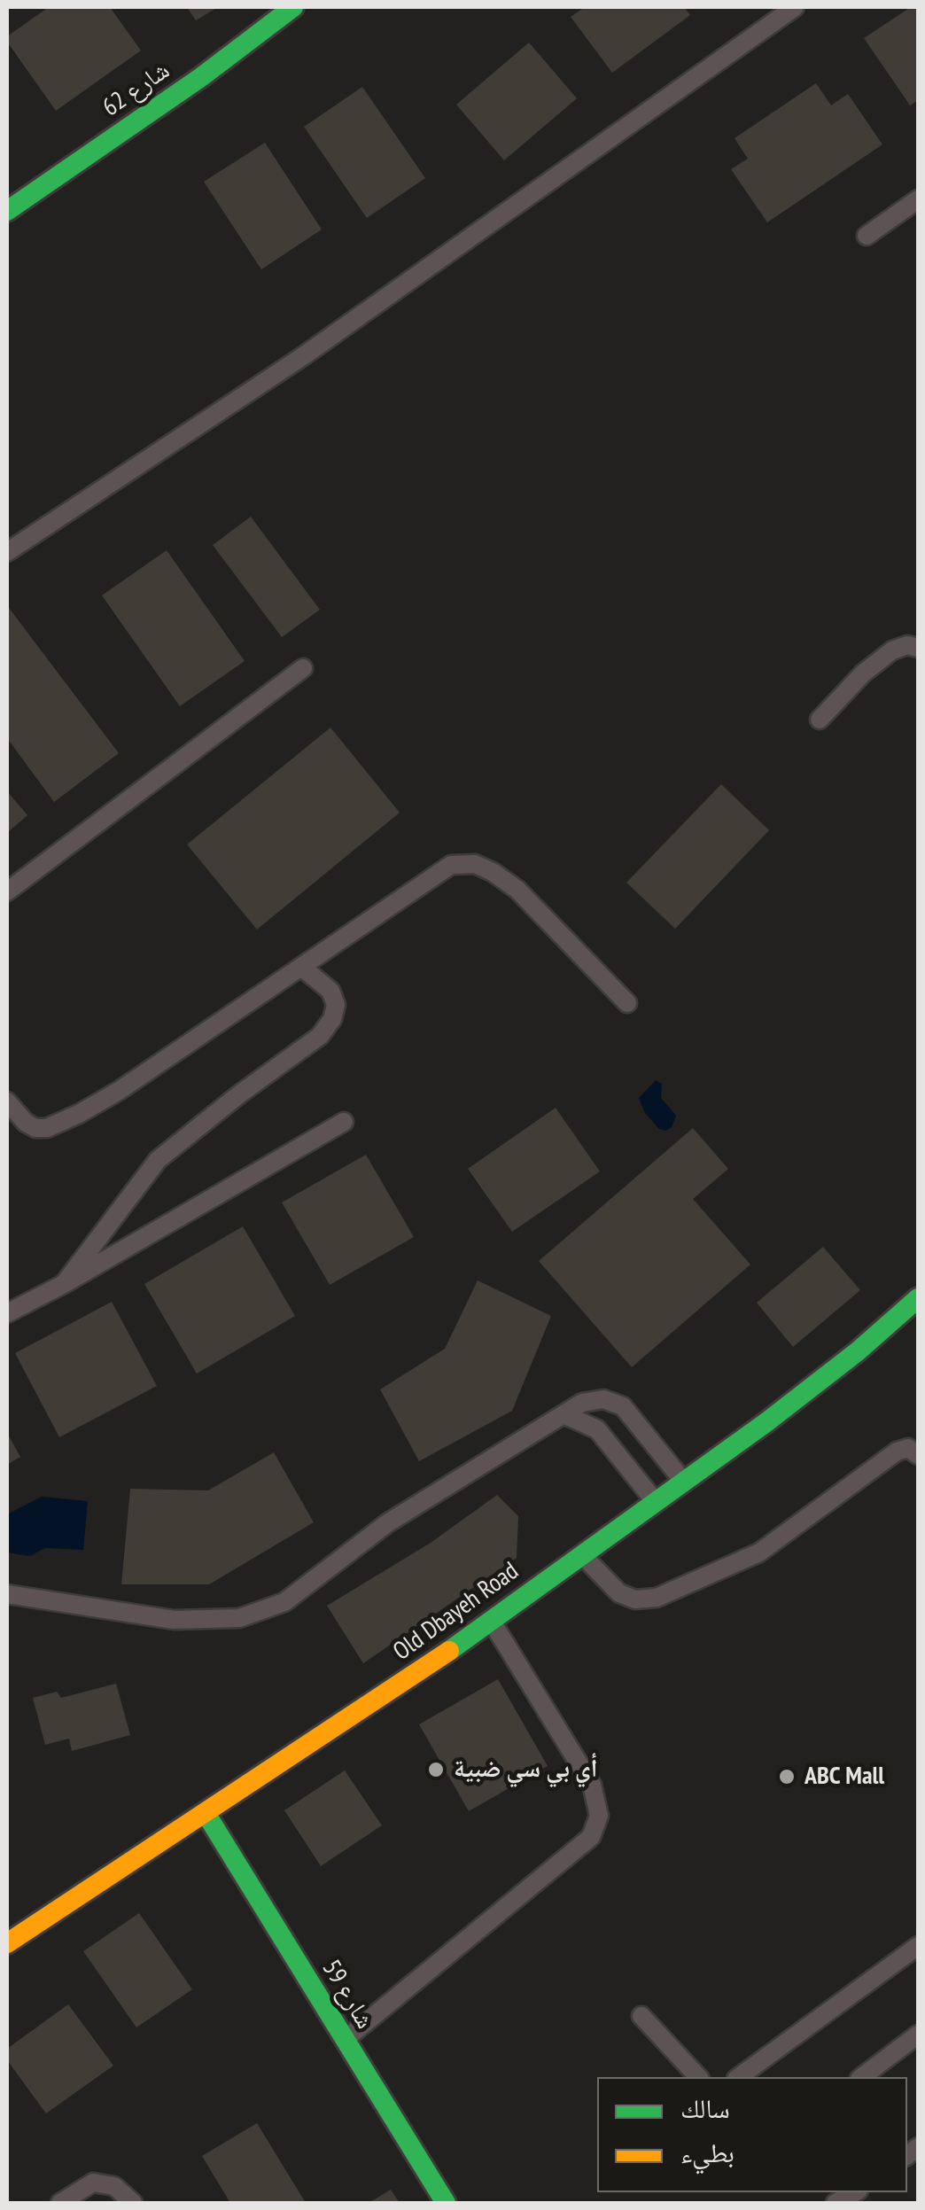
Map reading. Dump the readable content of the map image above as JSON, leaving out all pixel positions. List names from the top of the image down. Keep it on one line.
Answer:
{"streets":{"street":["شارع 62","Old Dbayeh Road","شارع 59"]},"crossings":[["Old Dbayeh Road","شارع 59"]],"places":["أي بي سي ضبية","ABC Mall"],"legend":["سالك","بطيء"]}
